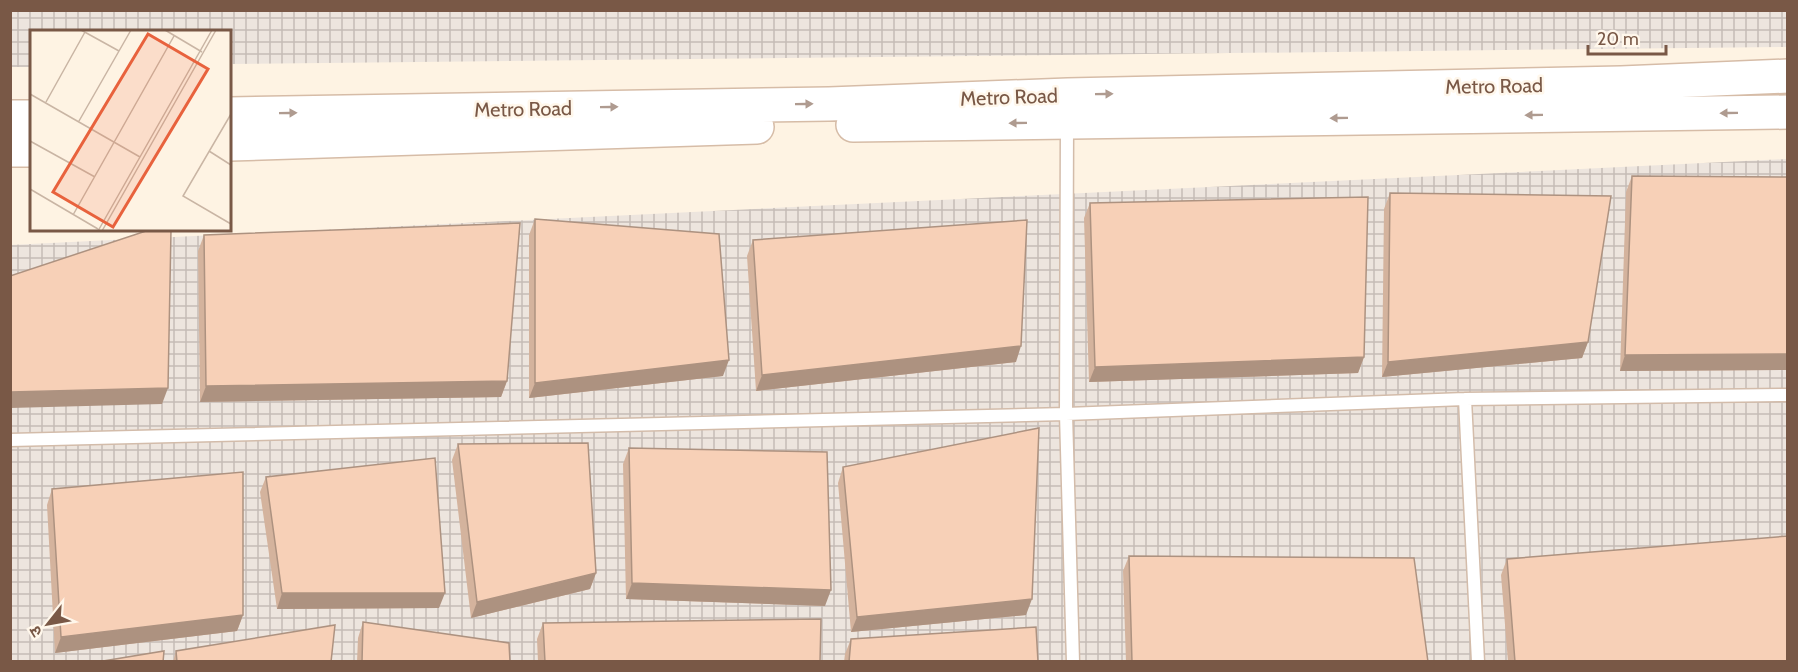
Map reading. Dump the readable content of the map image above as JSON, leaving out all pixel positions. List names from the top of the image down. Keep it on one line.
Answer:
{"streets":{"street":["Metro Road"]},"scale_bar":"20 m","north":"bottom left"}
